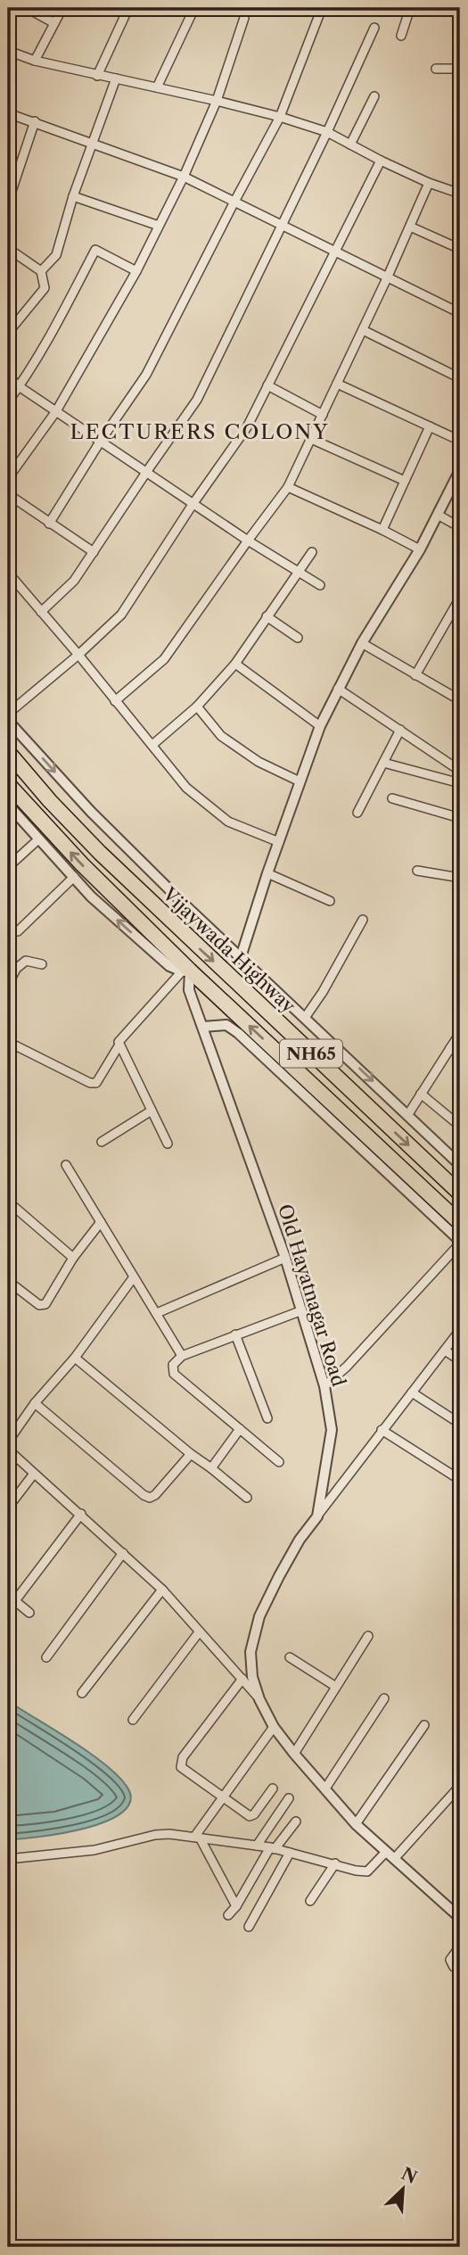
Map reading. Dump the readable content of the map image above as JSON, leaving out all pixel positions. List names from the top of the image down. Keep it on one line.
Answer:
{"streets":{"highway":["Vijaywada Highway","NH65"],"street":["Old Hayatnagar Road"]},"crossings":[["Vijaywada Highway","Old Hayatnagar Road"]],"districts":["LECTURERS COLONY"],"north":"top right"}
